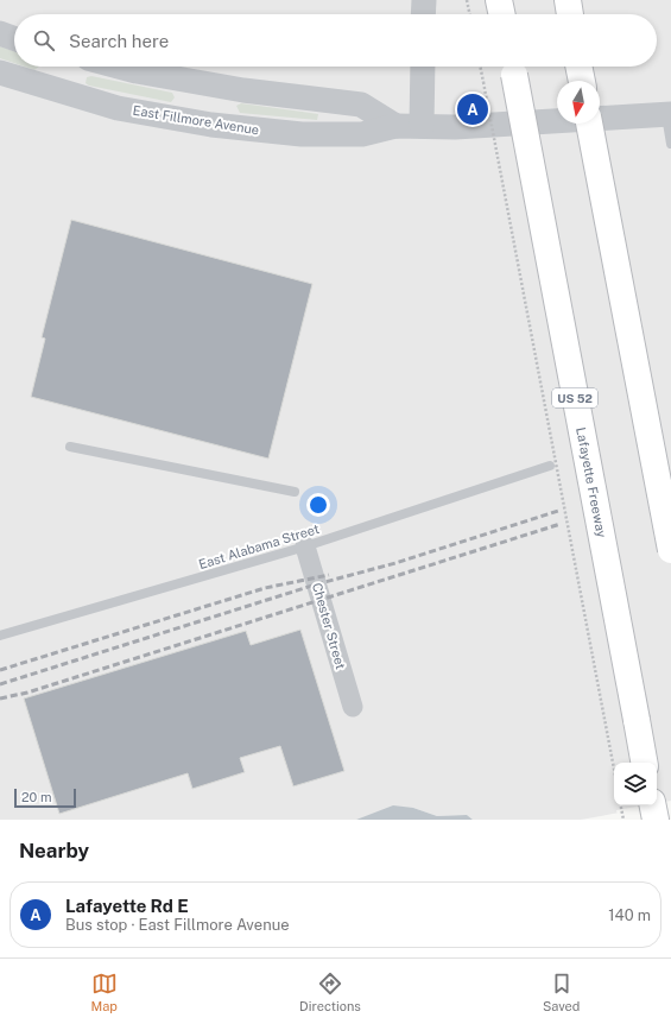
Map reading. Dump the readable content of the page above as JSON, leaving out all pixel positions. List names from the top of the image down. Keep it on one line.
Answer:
{"streets":{"highway":["US 52","Lafayette Freeway"],"street":["East Fillmore Avenue","Chester Street"],"lane":["East Alabama Street"]},"crossings":[["East Alabama Street","Chester Street"]],"scale_bar":"20 m","north":"bottom","page":{"search":"Search here","pins":"A","scale":"20 m","heading":"Nearby","list":[{"mark":"A","name":"Lafayette Rd E","note":"Bus stop · East Fillmore Avenue","value":"140 m"}],"nav":["Map","Directions","Saved"]}}
